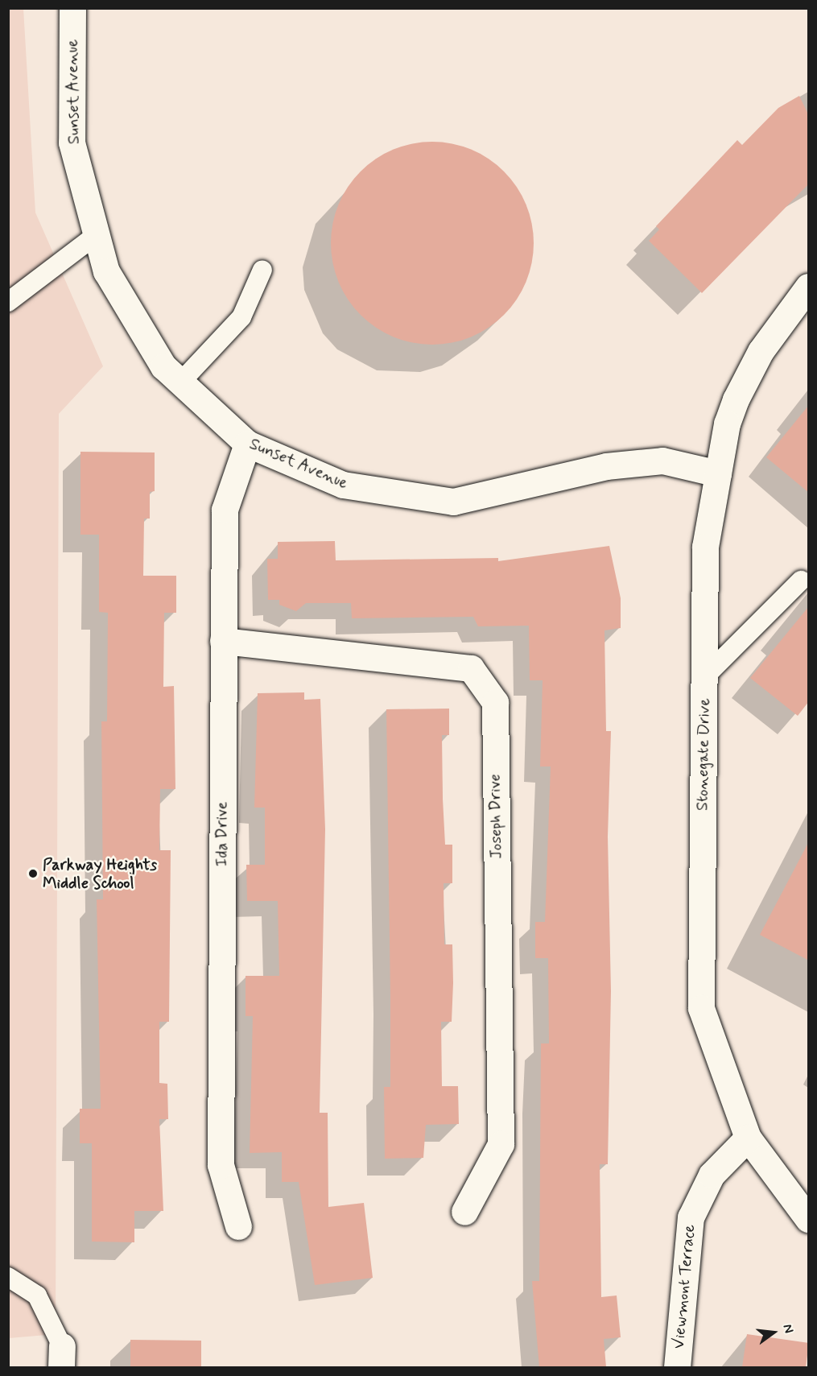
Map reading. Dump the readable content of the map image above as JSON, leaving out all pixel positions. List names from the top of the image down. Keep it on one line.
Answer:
{"streets":{"street":["Sunset Avenue","Stonegate Drive","Joseph Drive","Ida Drive","Viewmont Terrace"]},"crossings":[["Sunset Avenue","Stonegate Drive"],["Sunset Avenue","Ida Drive"],["Stonegate Drive","Viewmont Terrace"],["Joseph Drive","Ida Drive"]],"places":["Parkway Heights Middle School"],"north":"right"}
